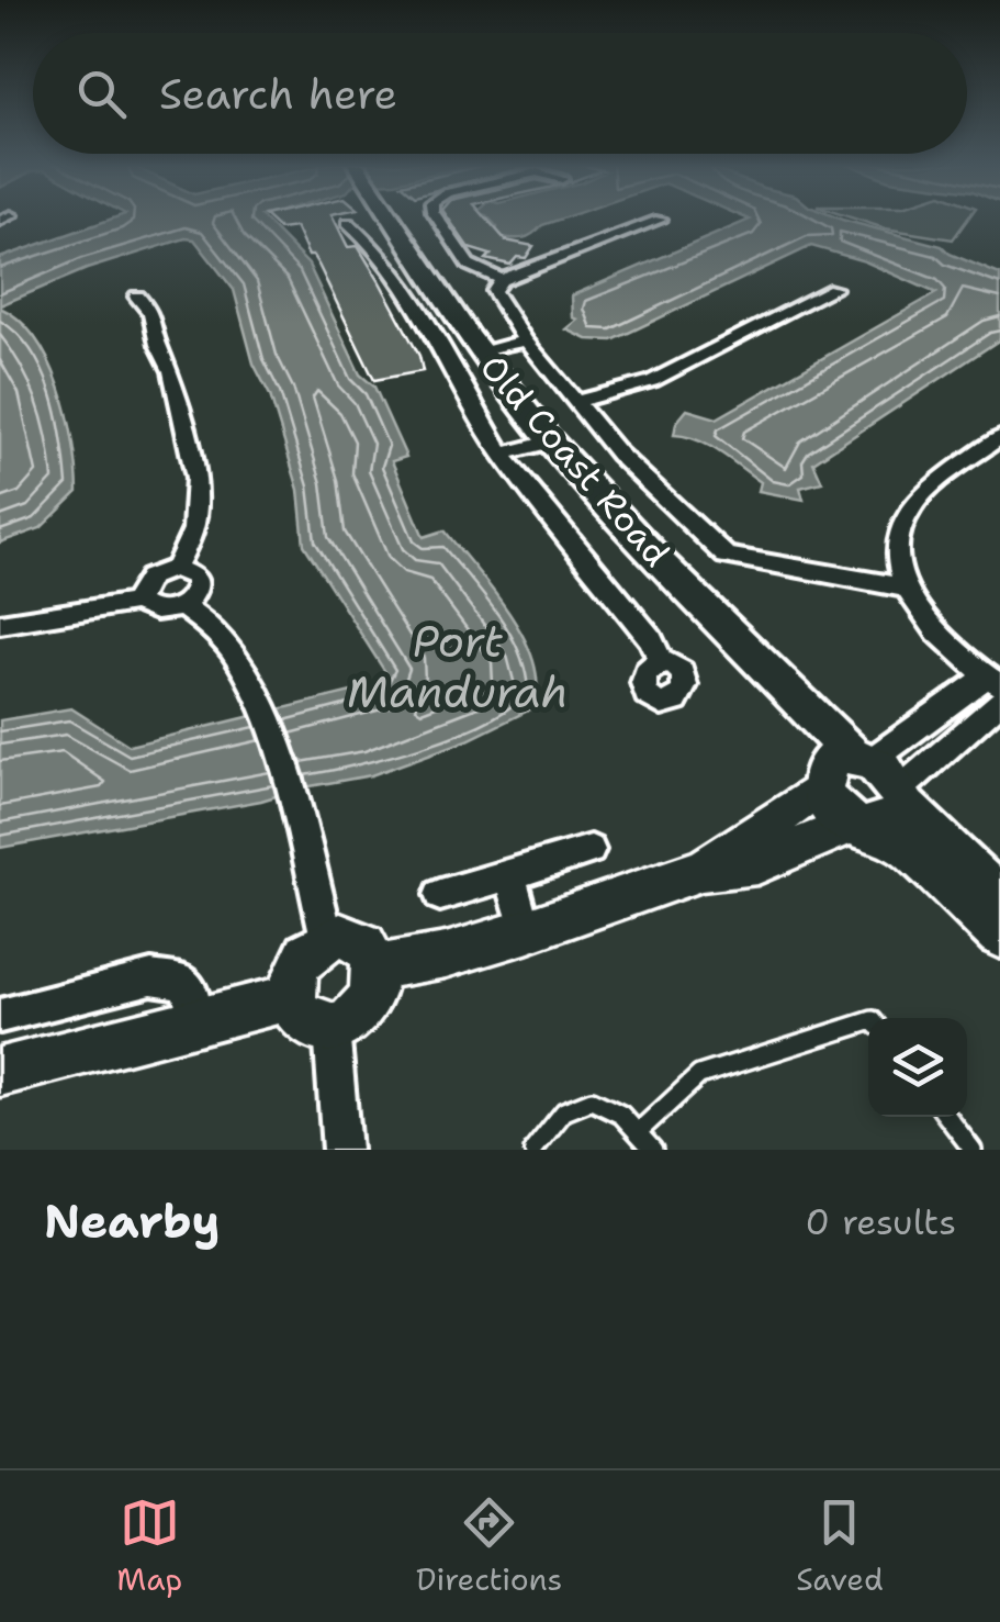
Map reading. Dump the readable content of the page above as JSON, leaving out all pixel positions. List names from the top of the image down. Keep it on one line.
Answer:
{"streets":{"main road":["Old Coast Road"]},"water":["Port Mandurah"],"page":{"search":"Search here","heading":["Nearby","0 results"],"nav":["Map","Directions","Saved"]}}
